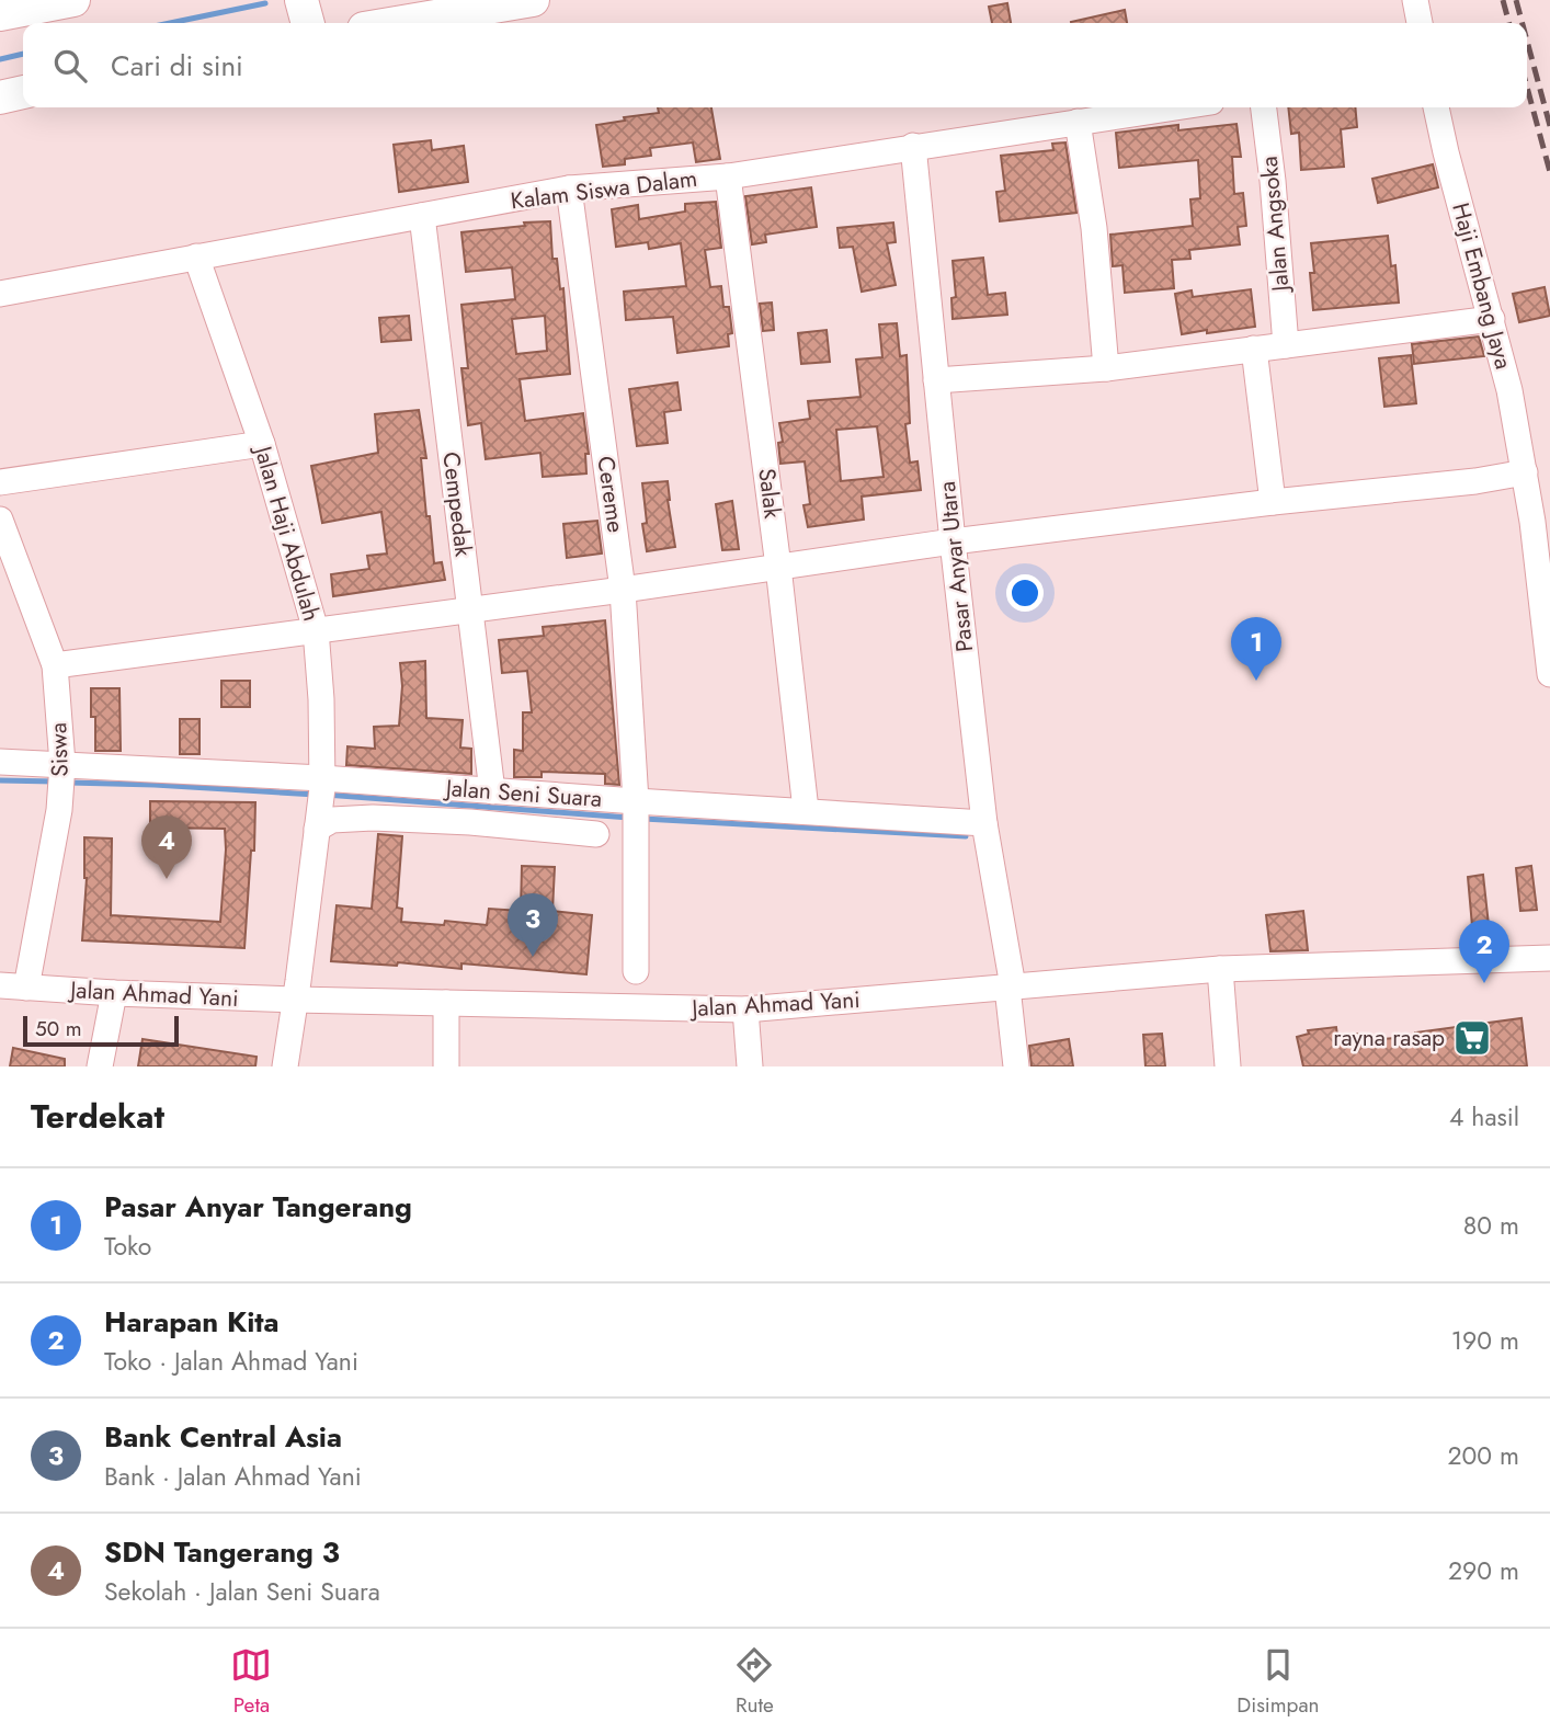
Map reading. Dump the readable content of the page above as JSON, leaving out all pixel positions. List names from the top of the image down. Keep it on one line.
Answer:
{"streets":{"street":["Kalam Siswa Dalam","Jalan Angsoka","Haji Embang Jaya","Salak","Cereme","Cempedak","Jalan Haji Abdulah","Pasar Anyar Utara","Siswa","Jalan Seni Suara","Jalan Ahmad Yani"]},"crossings":[["Kalam Siswa Dalam","Salak"],["Kalam Siswa Dalam","Cereme"],["Kalam Siswa Dalam","Cempedak"],["Kalam Siswa Dalam","Jalan Haji Abdulah"],["Kalam Siswa Dalam","Pasar Anyar Utara"],["Salak","Jalan Seni Suara"],["Cereme","Jalan Seni Suara"],["Cempedak","Jalan Seni Suara"],["Jalan Haji Abdulah","Jalan Seni Suara"],["Jalan Haji Abdulah","Jalan Ahmad Yani"],["Pasar Anyar Utara","Jalan Seni Suara"],["Pasar Anyar Utara","Jalan Ahmad Yani"],["Siswa","Jalan Seni Suara"],["Siswa","Jalan Ahmad Yani"]],"places":{"supermarket":["rayna rasap"]},"scale_bar":"50 m","page":{"search":"Cari di sini","pins":["1","4","3","2"],"scale":"50 m","heading":["Terdekat","4 hasil"],"list":[{"mark":"1","name":"Pasar Anyar Tangerang","note":"Toko","value":"80 m"},{"mark":"2","name":"Harapan Kita","note":"Toko · Jalan Ahmad Yani","value":"190 m"},{"mark":"3","name":"Bank Central Asia","note":"Bank · Jalan Ahmad Yani","value":"200 m"},{"mark":"4","name":"SDN Tangerang 3","note":"Sekolah · Jalan Seni Suara","value":"290 m"}],"nav":["Peta","Rute","Disimpan"]}}
